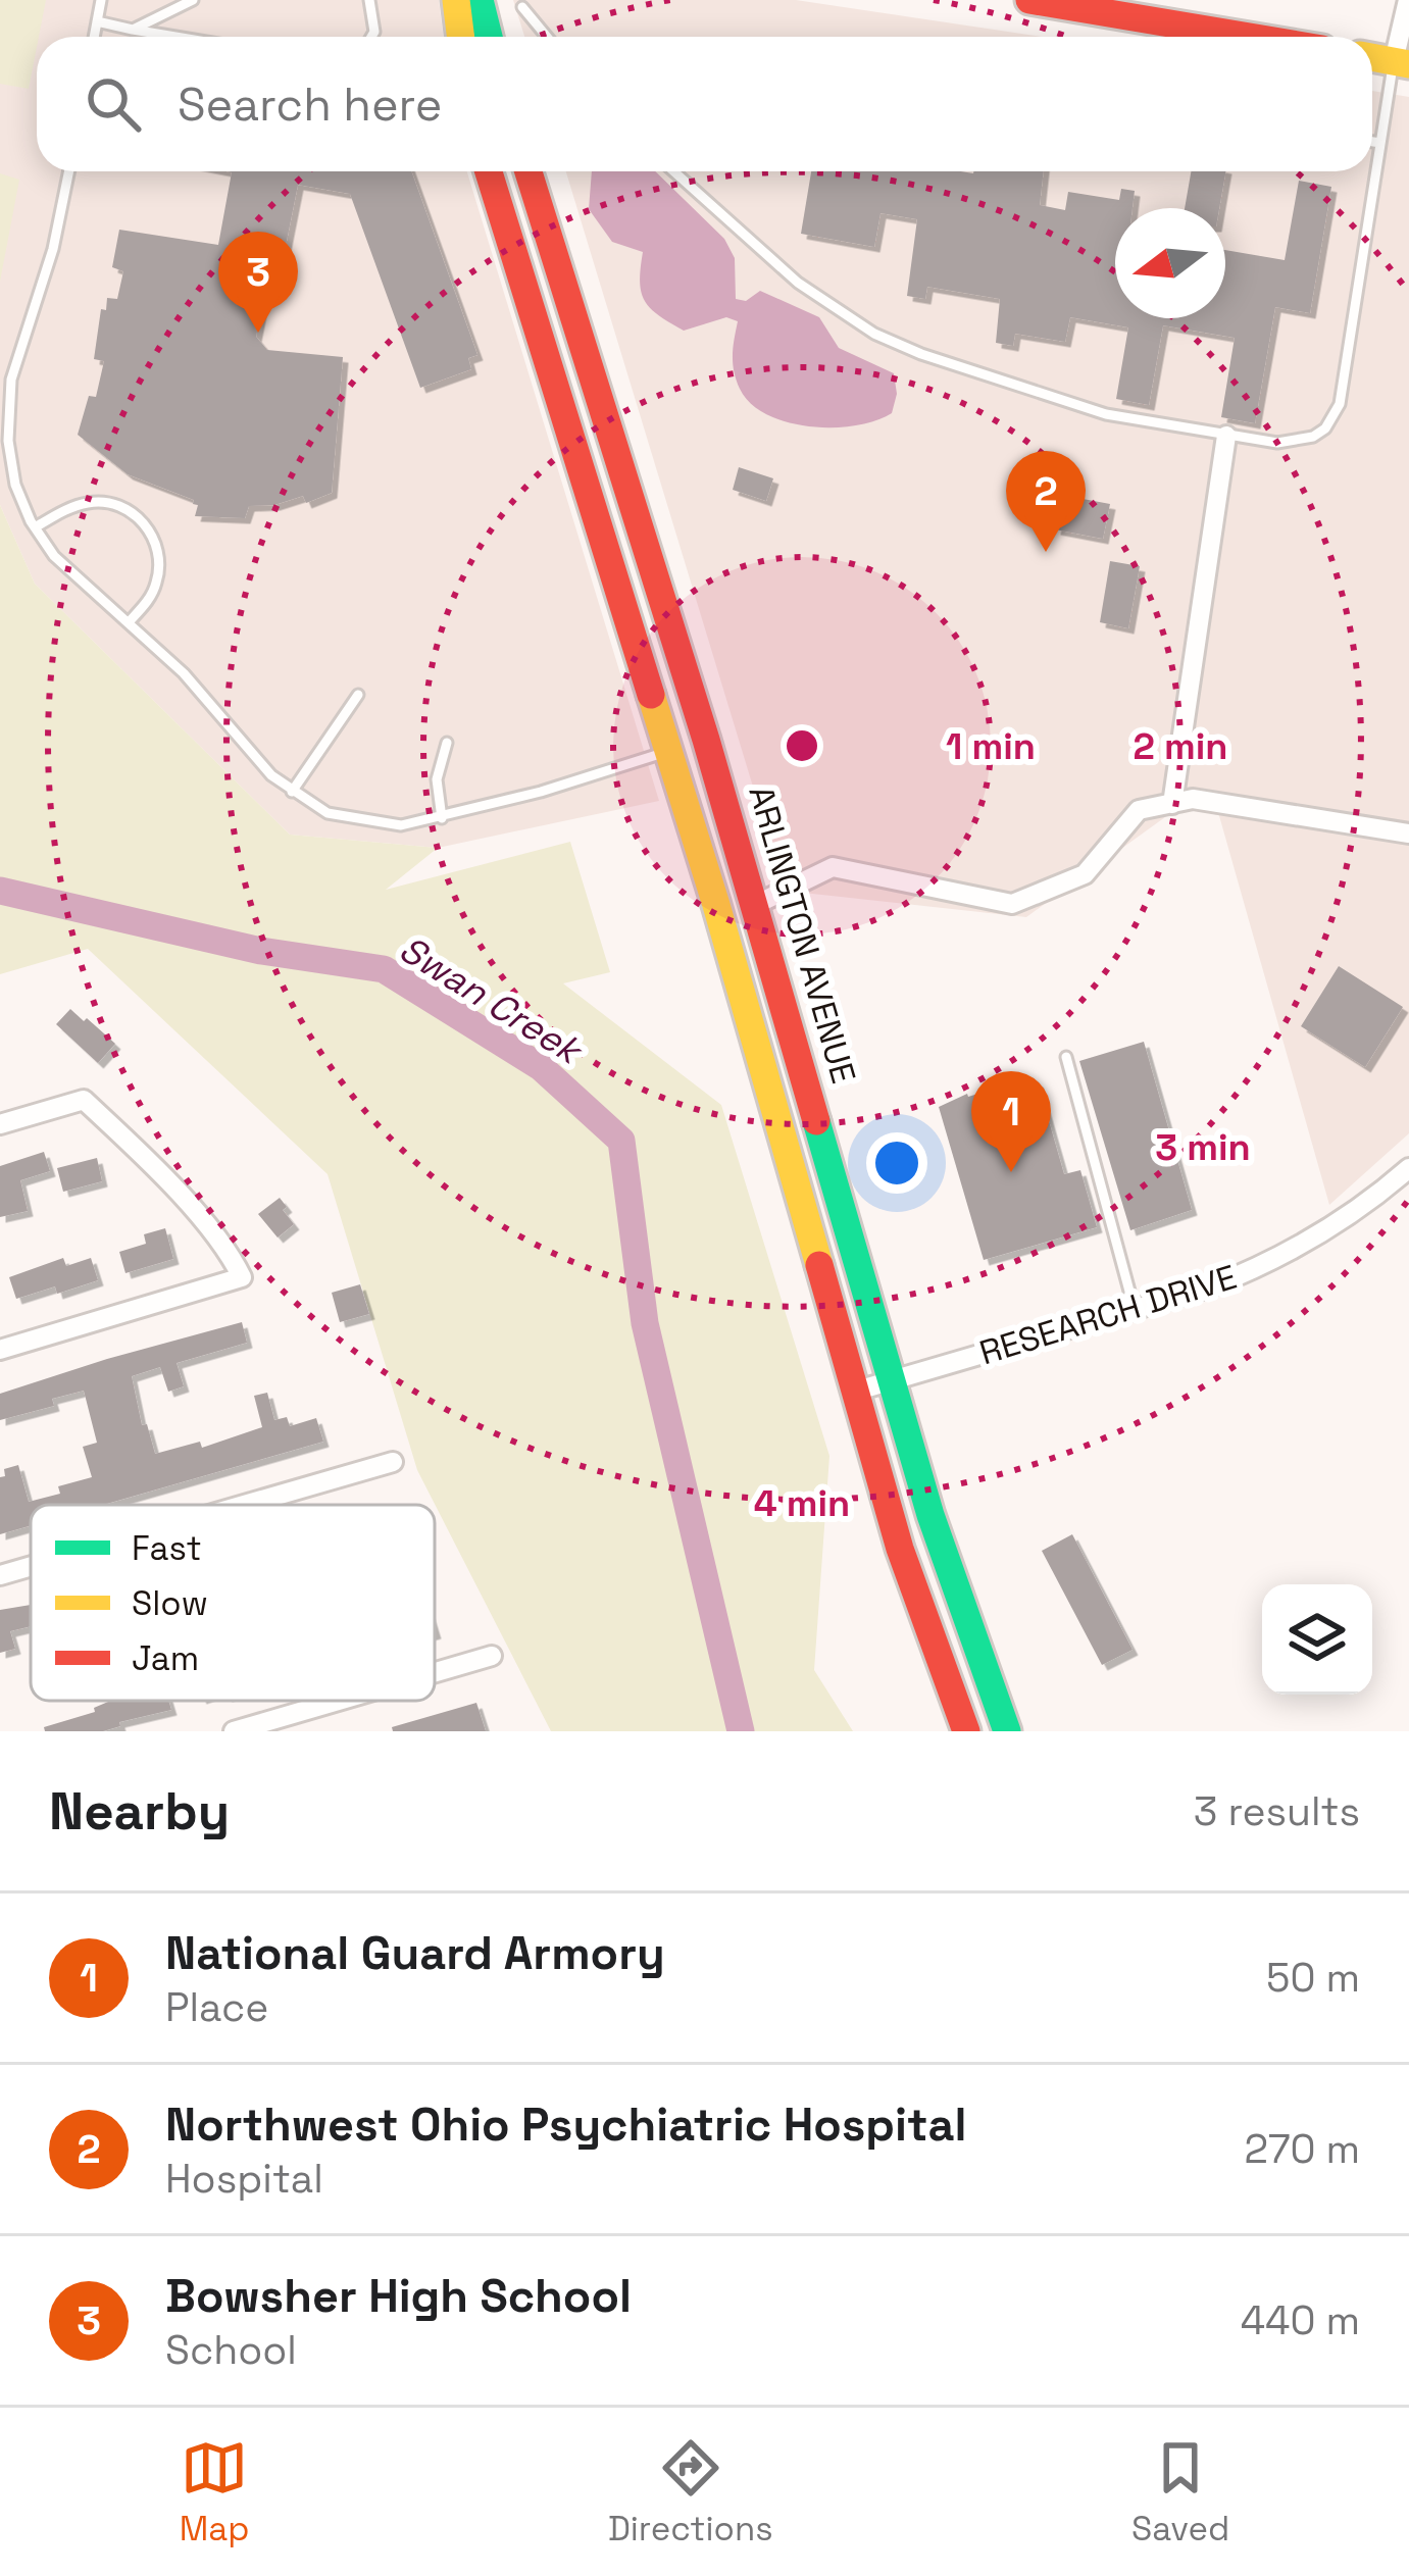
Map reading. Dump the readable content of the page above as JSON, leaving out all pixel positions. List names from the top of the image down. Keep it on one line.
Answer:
{"streets":{"street":["ARLINGTON AVENUE","RESEARCH DRIVE"]},"crossings":[["ARLINGTON AVENUE","RESEARCH DRIVE"]],"water":["Swan Creek"],"legend":["Fast","Slow","Jam"],"north":"left","page":{"search":"Search here","pins":["3","2","1"],"heading":["Nearby","3 results"],"list":[{"mark":"1","name":"National Guard Armory","note":"Place","value":"50 m"},{"mark":"2","name":"Northwest Ohio Psychiatric Hospital","note":"Hospital","value":"270 m"},{"mark":"3","name":"Bowsher High School","note":"School","value":"440 m"}],"nav":["Map","Directions","Saved"]},"rings":["1 min","2 min","3 min","4 min"]}
